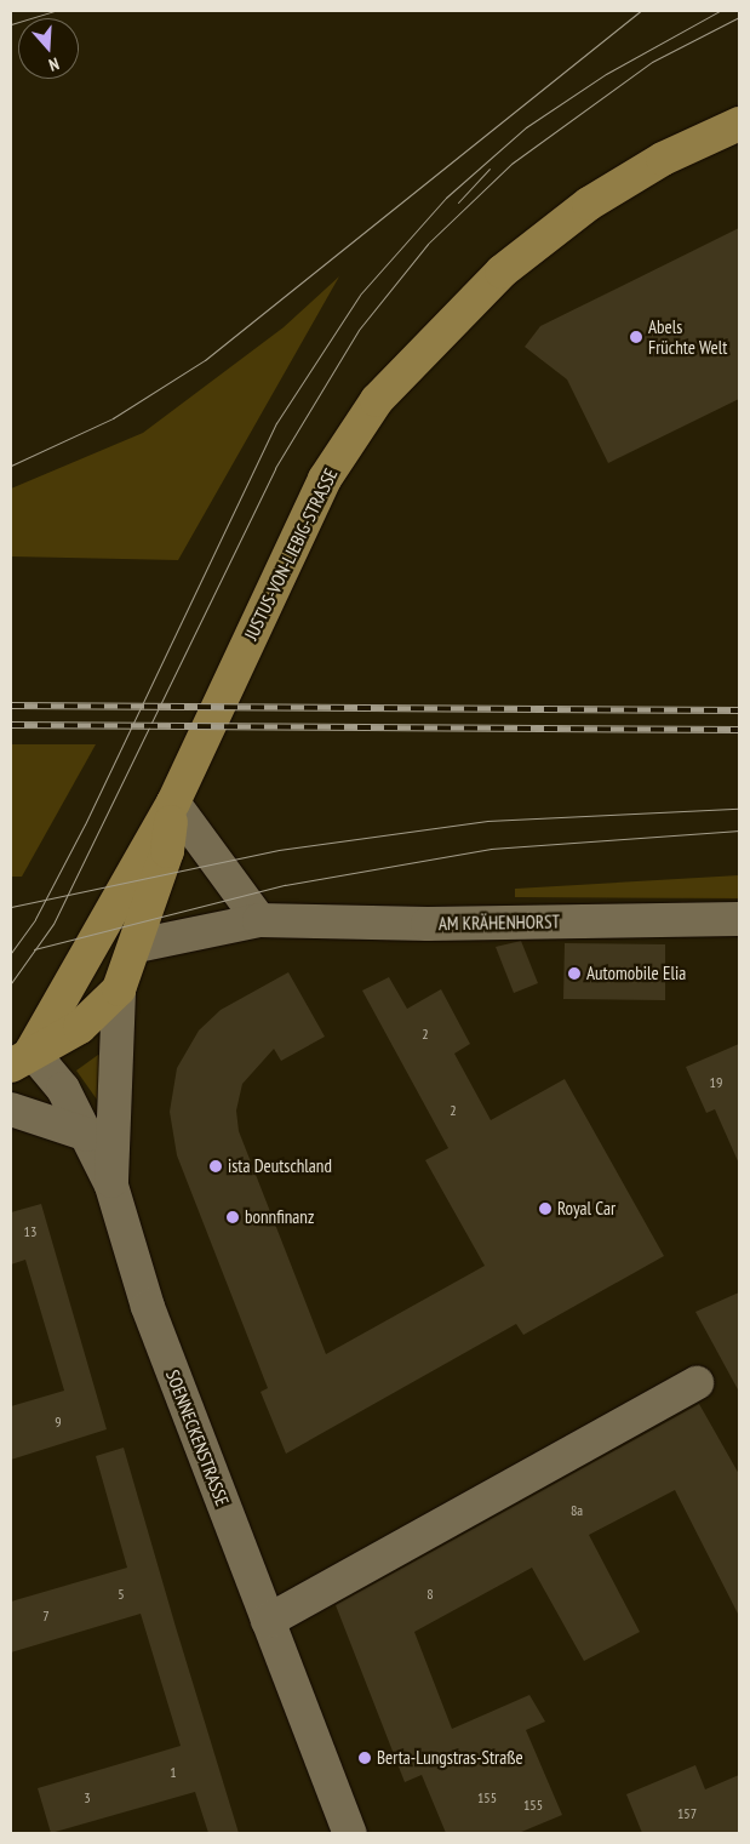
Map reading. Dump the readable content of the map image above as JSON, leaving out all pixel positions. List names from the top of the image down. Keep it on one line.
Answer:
{"streets":{"main road":["JUSTUS-VON-LIEBIG-STRASSE"],"street":["AM KRÄHENHORST","SOENNECKENSTRASSE"]},"crossings":[["JUSTUS-VON-LIEBIG-STRASSE","AM KRÄHENHORST"],["JUSTUS-VON-LIEBIG-STRASSE","SOENNECKENSTRASSE"]],"places":["Abels Früchte Welt","Automobile Elia","ista Deutschland","Royal Car","bonnfinanz","Berta-Lungstras-Straße"],"house_numbers":["2","19","2","13","9","8a","5","8","7","1","3","155","155","157"],"north":"bottom"}
